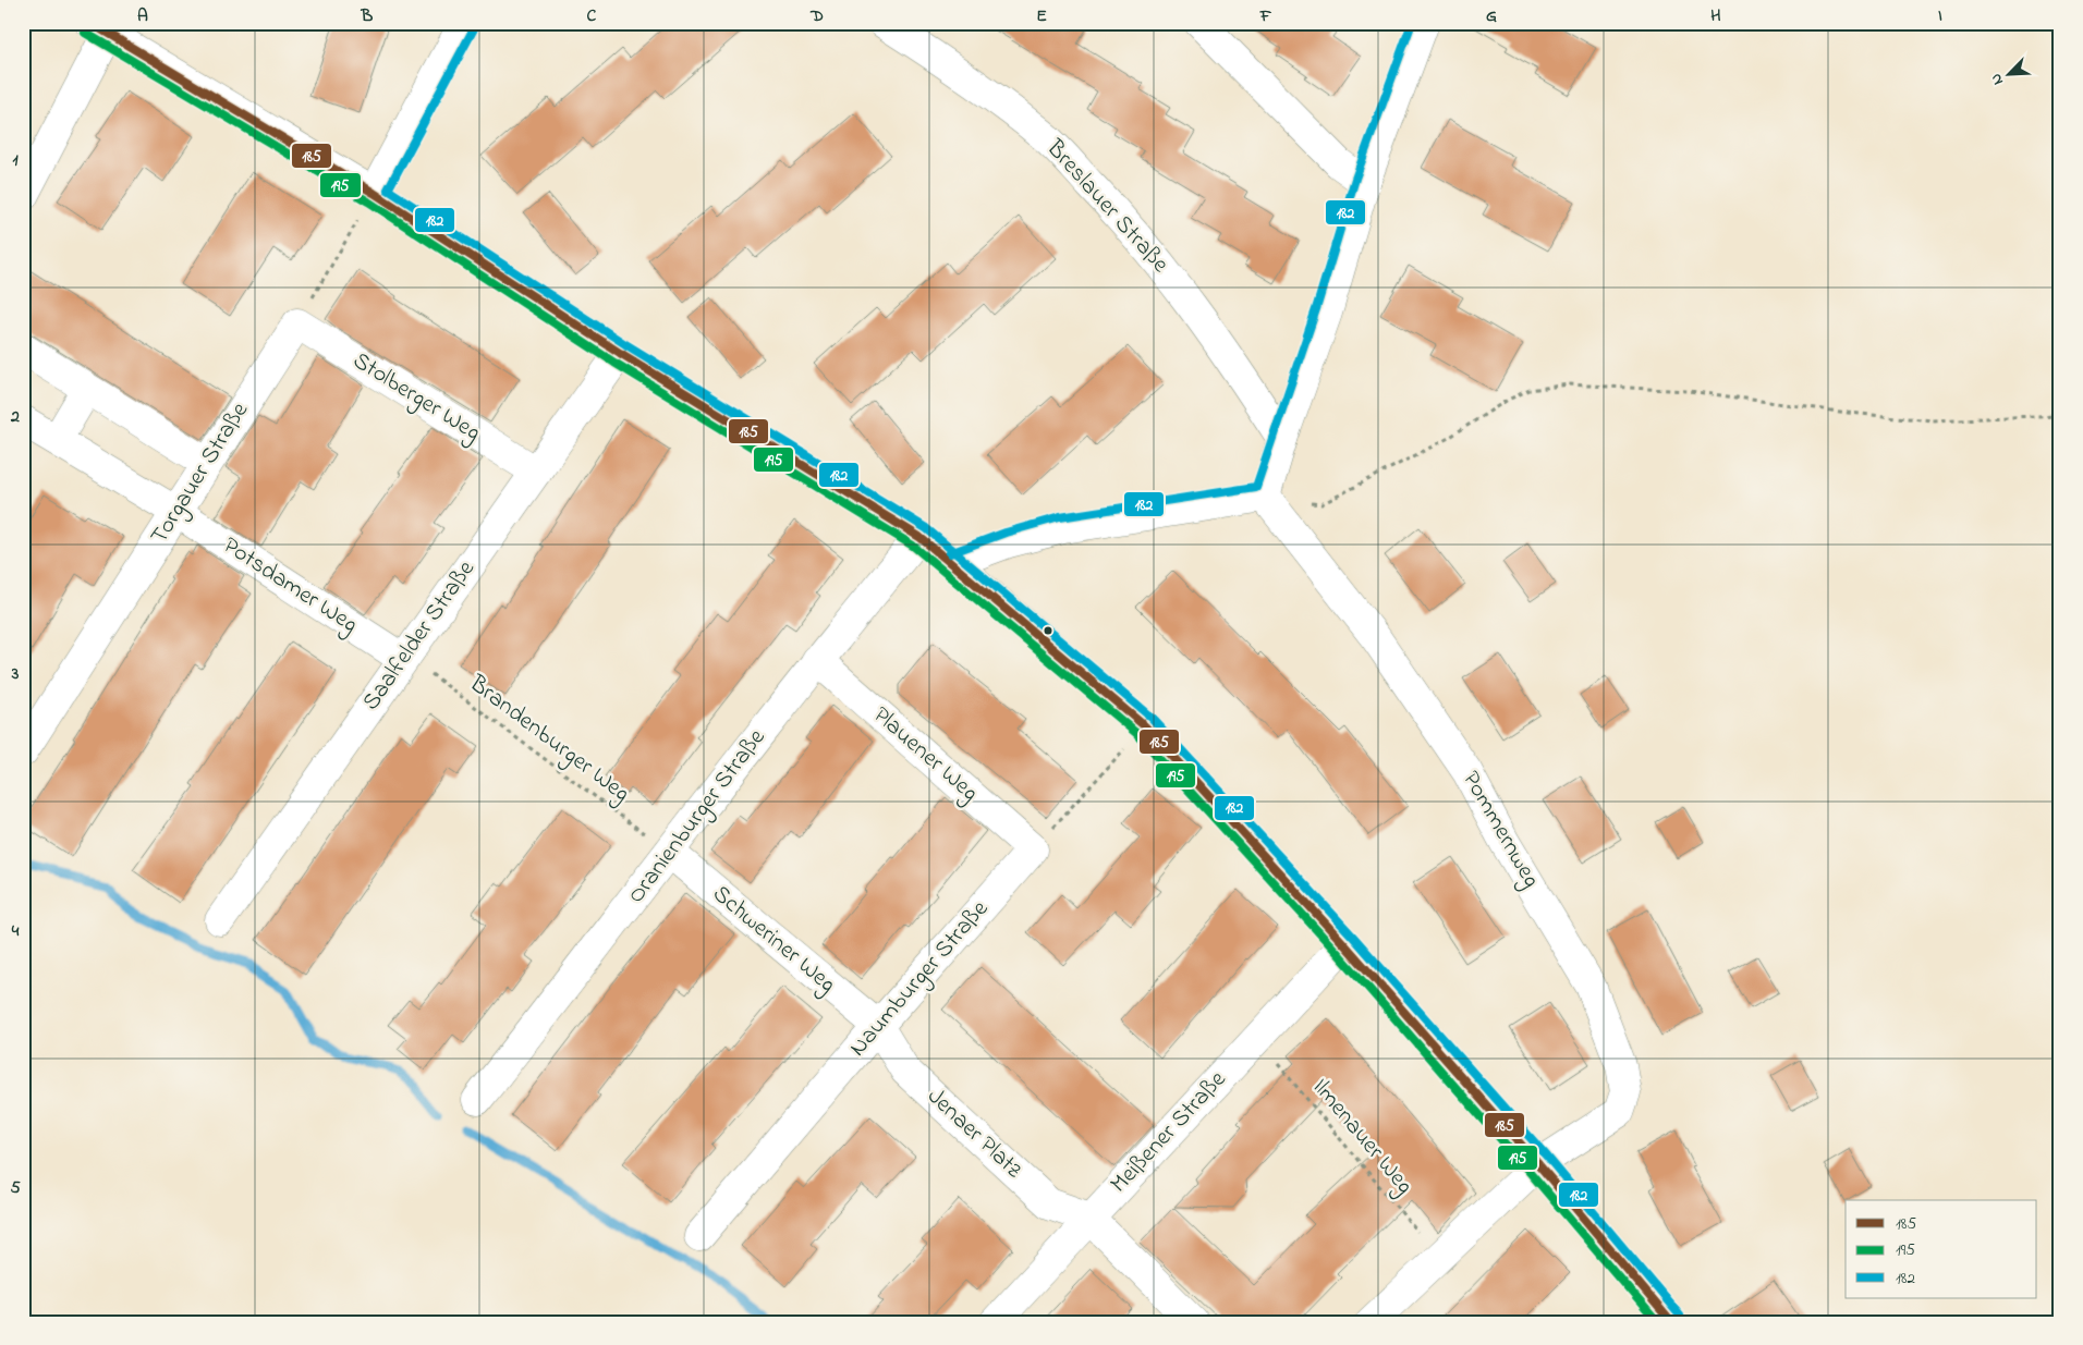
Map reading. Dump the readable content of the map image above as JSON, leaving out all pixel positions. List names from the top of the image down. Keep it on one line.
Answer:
{"streets":{"street":["Breslauer Straße","Stolberger Weg","Torgauer Straße","Potsdamer Weg","Saalfelder Straße","Plauener Weg","Oranienburger Straße","Pommernweg","Schweriner Weg","Naumburger Straße","Meißener Straße","Jenaer Platz"],"path":["Brandenburger Weg","Ilmenauer Weg"]},"crossings":[["Stolberger Weg","Torgauer Straße"],["Stolberger Weg","Saalfelder Straße"],["Torgauer Straße","Potsdamer Weg"],["Potsdamer Weg","Saalfelder Straße"],["Potsdamer Weg","Brandenburger Weg"],["Saalfelder Straße","Brandenburger Weg"],["Brandenburger Weg","Oranienburger Straße"],["Brandenburger Weg","Schweriner Weg"],["Plauener Weg","Oranienburger Straße"],["Plauener Weg","Naumburger Straße"],["Oranienburger Straße","Schweriner Weg"],["Pommernweg","Ilmenauer Weg"],["Schweriner Weg","Naumburger Straße"],["Schweriner Weg","Jenaer Platz"],["Naumburger Straße","Jenaer Platz"],["Meißener Straße","Jenaer Platz"],["Meißener Straße","Ilmenauer Weg"]],"lines":["transit line 185","transit line 182","transit line 195"],"legend":["185","195","182"],"north":"bottom left","grid":{"columns":["A","B","C","D","E","F","G","H","I"],"rows":["1","2","3","4","5"]}}
